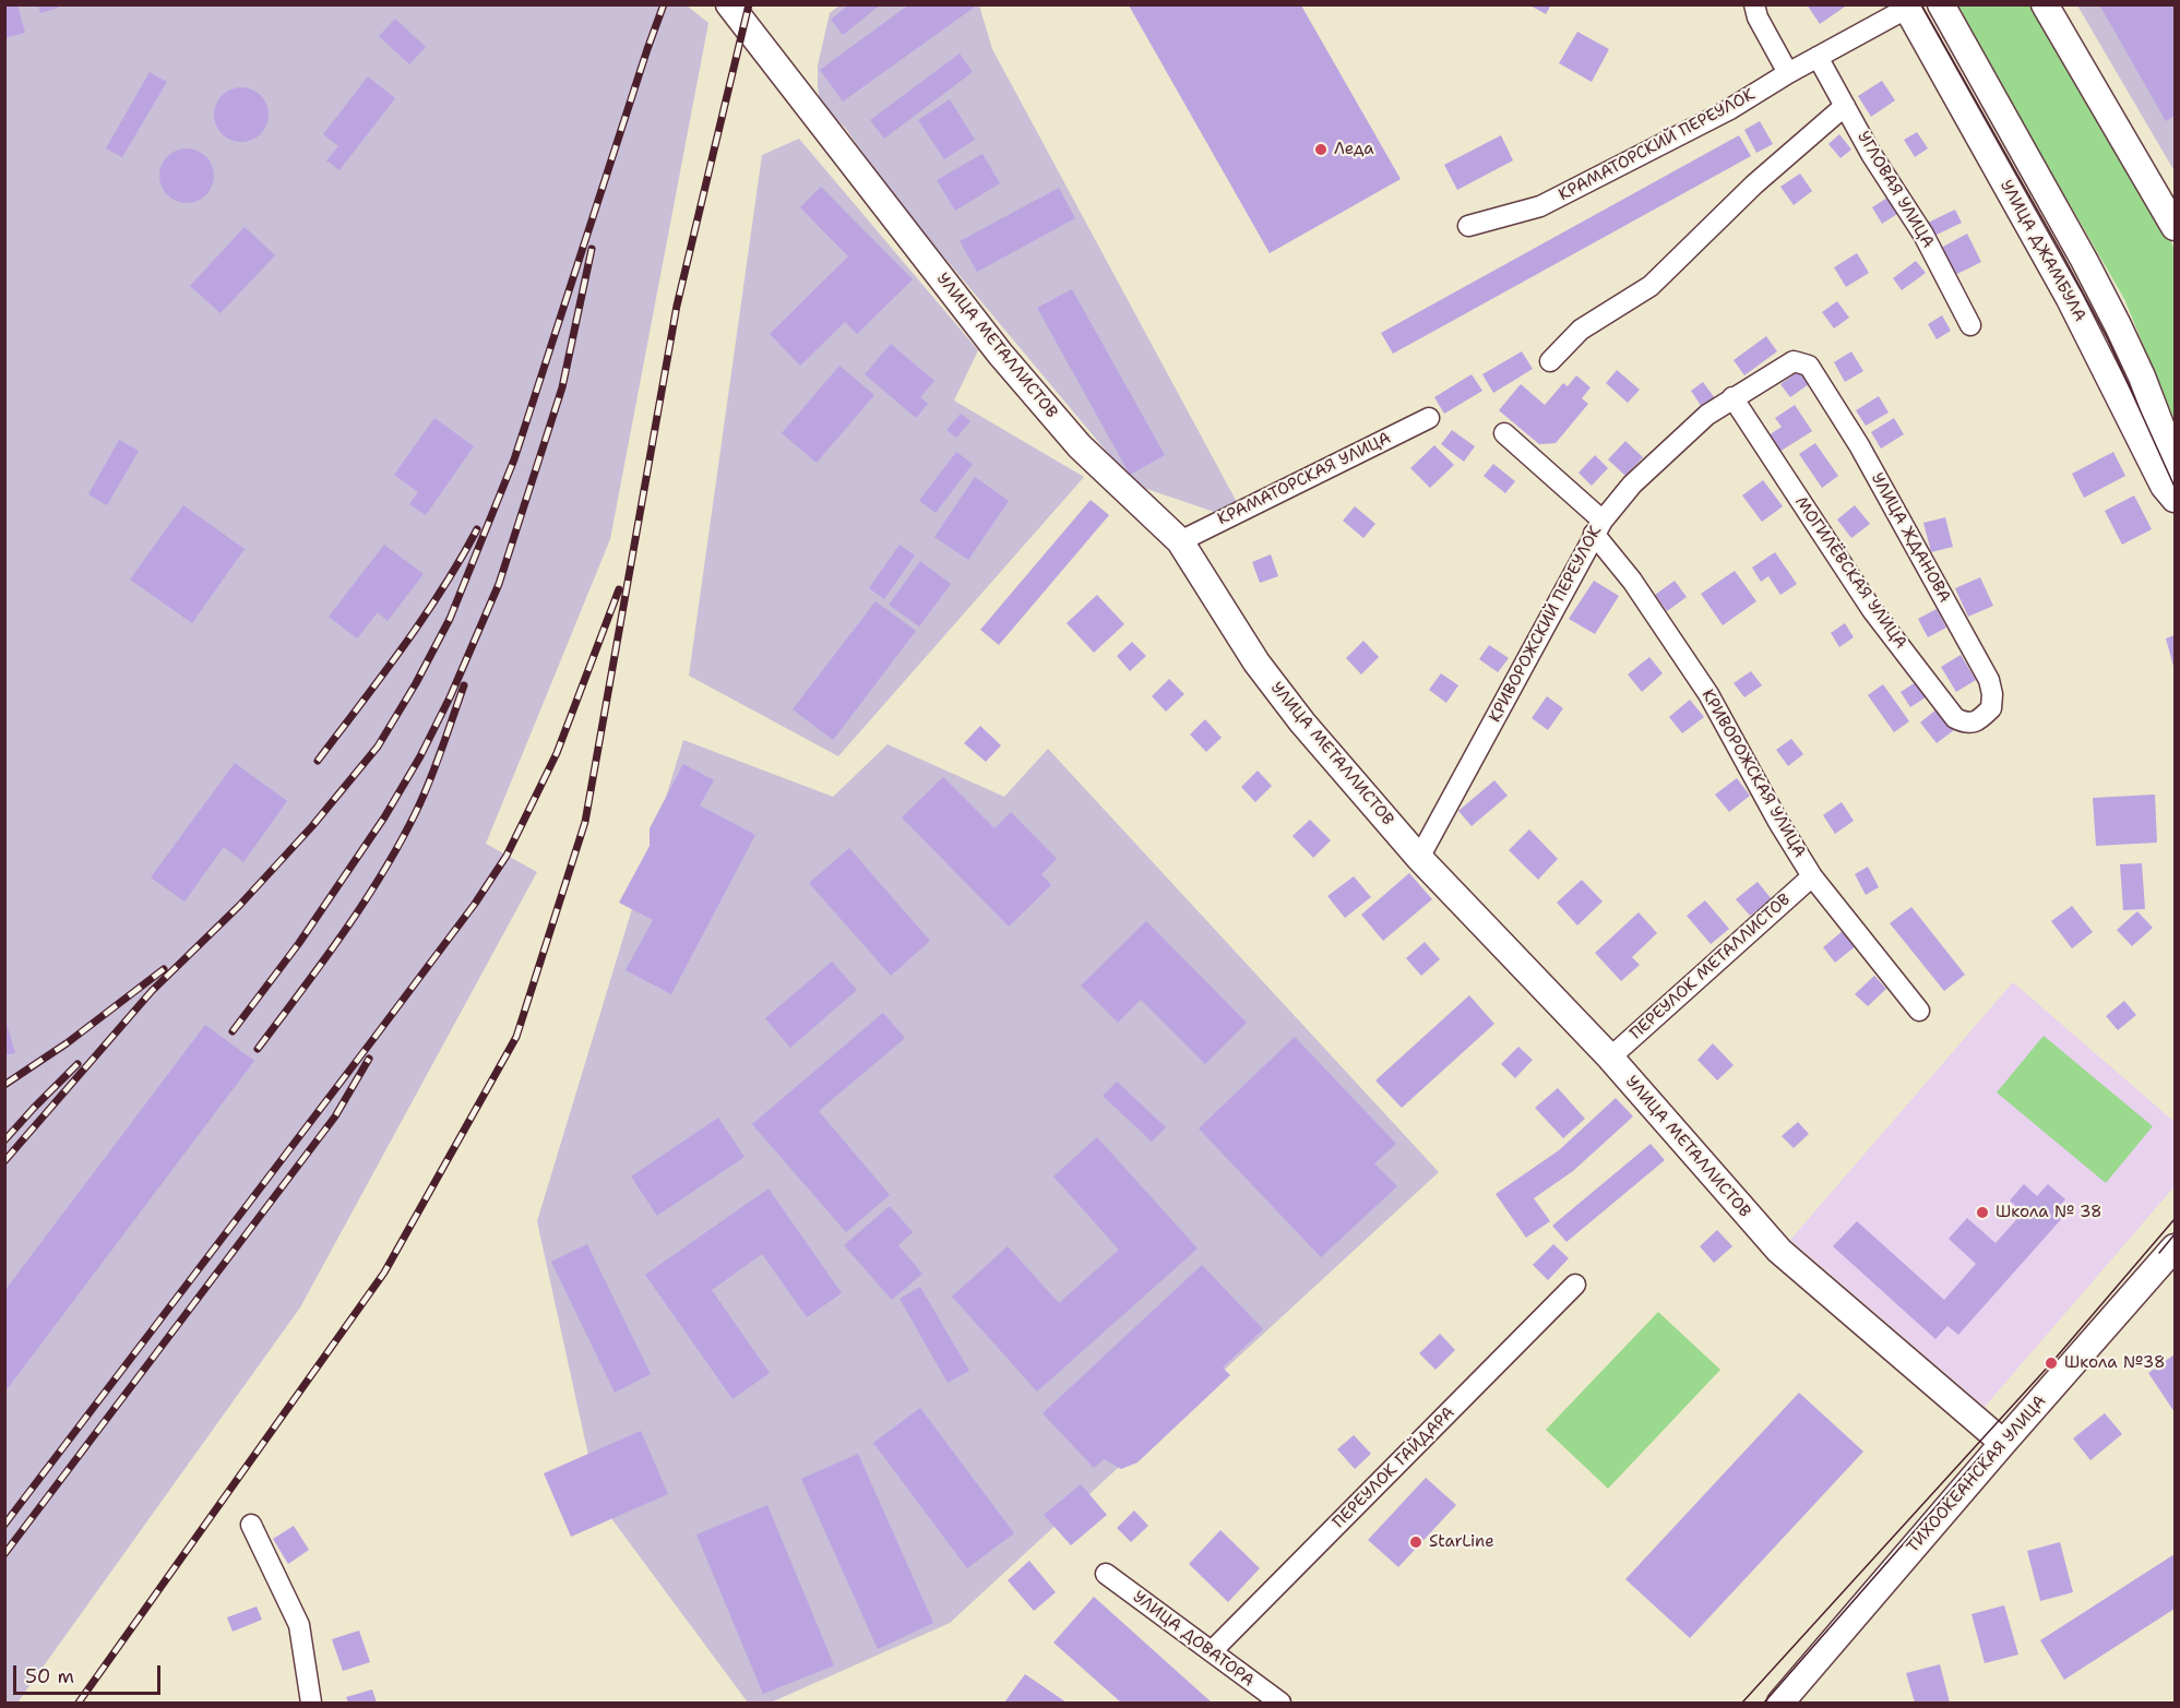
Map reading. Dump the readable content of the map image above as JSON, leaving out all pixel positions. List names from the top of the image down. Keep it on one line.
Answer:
{"streets":{"street":["КРАМАТОРСКИЙ ПЕРЕУЛОК","УГЛОВАЯ УЛИЦА","УЛИЦА ДЖАМБУЛА","УЛИЦА МЕТАЛЛИСТОВ","КРАМАТОРСКАЯ УЛИЦА","УЛИЦА ЖДАНОВА","МОГИЛЁВСКАЯ УЛИЦА","КРИВОРОЖСКИЙ ПЕРЕУЛОК","КРИВОРОЖСКАЯ УЛИЦА","ПЕРЕУЛОК МЕТАЛЛИСТОВ","ПЕРЕУЛОК ГАЙДАРА","ТИХООКЕАНСКАЯ УЛИЦА","УЛИЦА ДОВАТОРА"]},"crossings":[["КРАМАТОРСКИЙ ПЕРЕУЛОК","УГЛОВАЯ УЛИЦА"],["КРАМАТОРСКИЙ ПЕРЕУЛОК","УЛИЦА ДЖАМБУЛА"],["УЛИЦА МЕТАЛЛИСТОВ","КРАМАТОРСКАЯ УЛИЦА"],["УЛИЦА МЕТАЛЛИСТОВ","КРИВОРОЖСКИЙ ПЕРЕУЛОК"],["УЛИЦА МЕТАЛЛИСТОВ","ПЕРЕУЛОК МЕТАЛЛИСТОВ"],["УЛИЦА МЕТАЛЛИСТОВ","ТИХООКЕАНСКАЯ УЛИЦА"],["УЛИЦА ЖДАНОВА","МОГИЛЁВСКАЯ УЛИЦА"],["УЛИЦА ЖДАНОВА","КРИВОРОЖСКИЙ ПЕРЕУЛОК"],["МОГИЛЁВСКАЯ УЛИЦА","КРИВОРОЖСКИЙ ПЕРЕУЛОК"],["КРИВОРОЖСКИЙ ПЕРЕУЛОК","КРИВОРОЖСКАЯ УЛИЦА"],["КРИВОРОЖСКАЯ УЛИЦА","ПЕРЕУЛОК МЕТАЛЛИСТОВ"],["ПЕРЕУЛОК ГАЙДАРА","УЛИЦА ДОВАТОРА"]],"places":["Леда","Школа № 38","Школа №38","StarLine"],"scale_bar":"50 m"}
